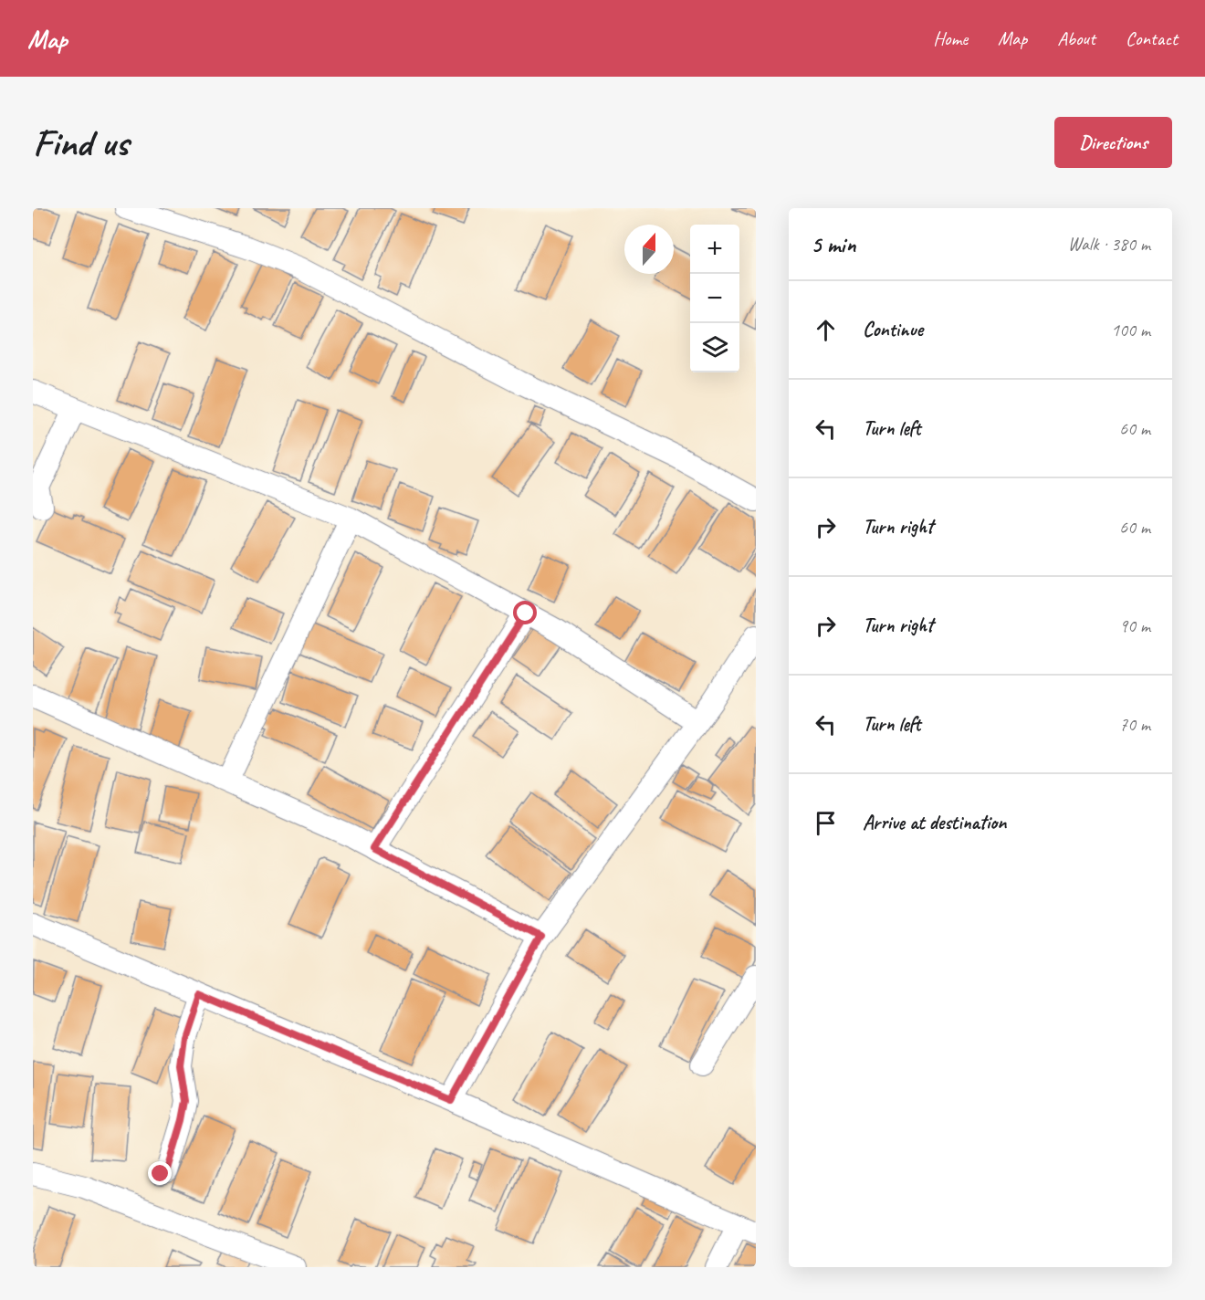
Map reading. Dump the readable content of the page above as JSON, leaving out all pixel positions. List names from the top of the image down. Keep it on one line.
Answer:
{"north":"top","page":{"header":"Map","nav":["Home","Map","About","Contact"],"buttons":"Directions","title":"Find us","heading":["5 min","Walk · 380 m"],"map_buttons":["+","−"],"list":[["Continue","100 m"],["Turn left","60 m"],["Turn right","60 m"],["Turn right","90 m"],["Turn left","70 m"],"Arrive at destination"]}}
